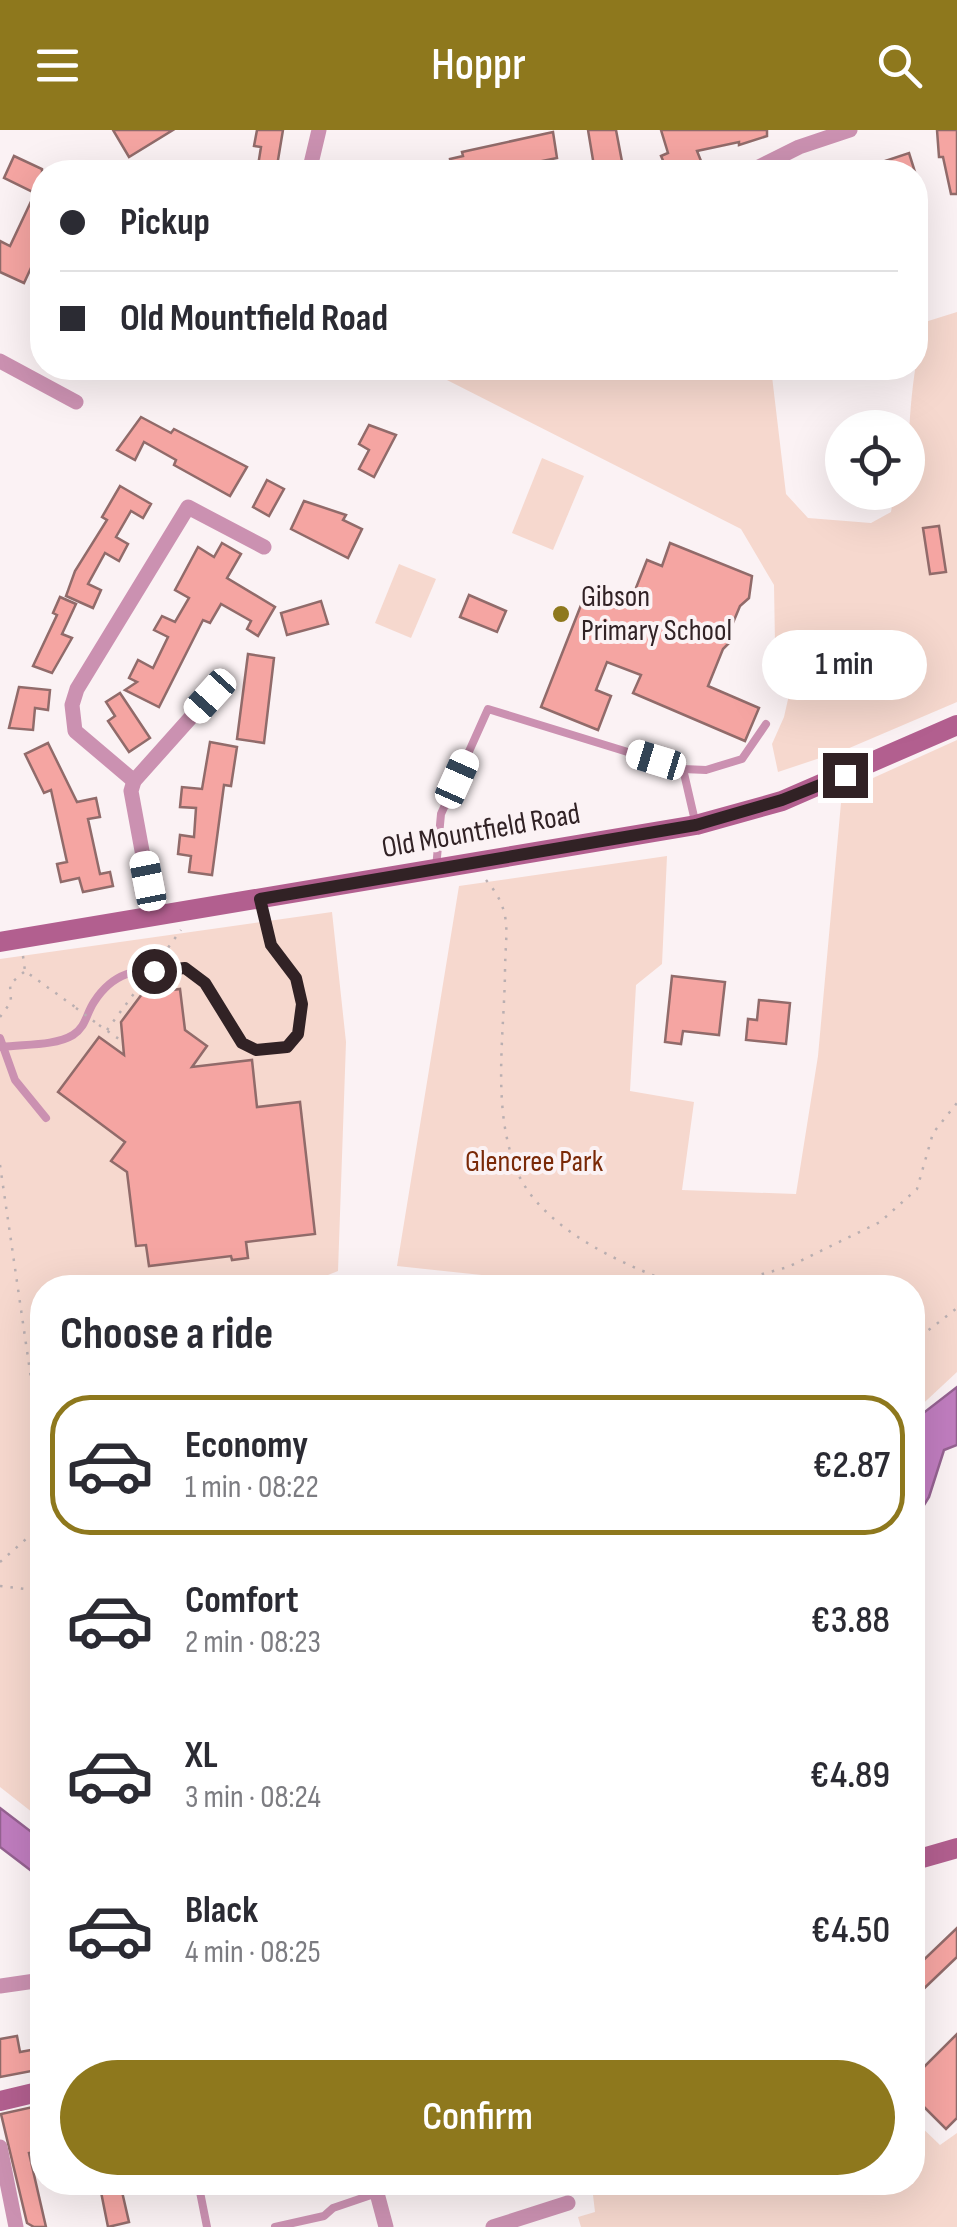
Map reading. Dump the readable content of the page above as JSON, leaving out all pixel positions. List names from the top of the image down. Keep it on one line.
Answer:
{"streets":{"street":["Old Mountfield Road"]},"parks":["Glencree Park"],"places":["Gibson Primary School"],"page":{"header":"Hoppr","banner":["Pickup","Old Mountfield Road"],"bubble":"1 min","heading":"Choose a ride","list":[{"name":"Economy","note":"1 min · 08:22","value":"€2.87"},{"name":"Comfort","note":"2 min · 08:23","value":"€3.88"},{"name":"XL","note":"3 min · 08:24","value":"€4.89"},{"name":"Black","note":"4 min · 08:25","value":"€4.50"}],"buttons":"Confirm"}}
